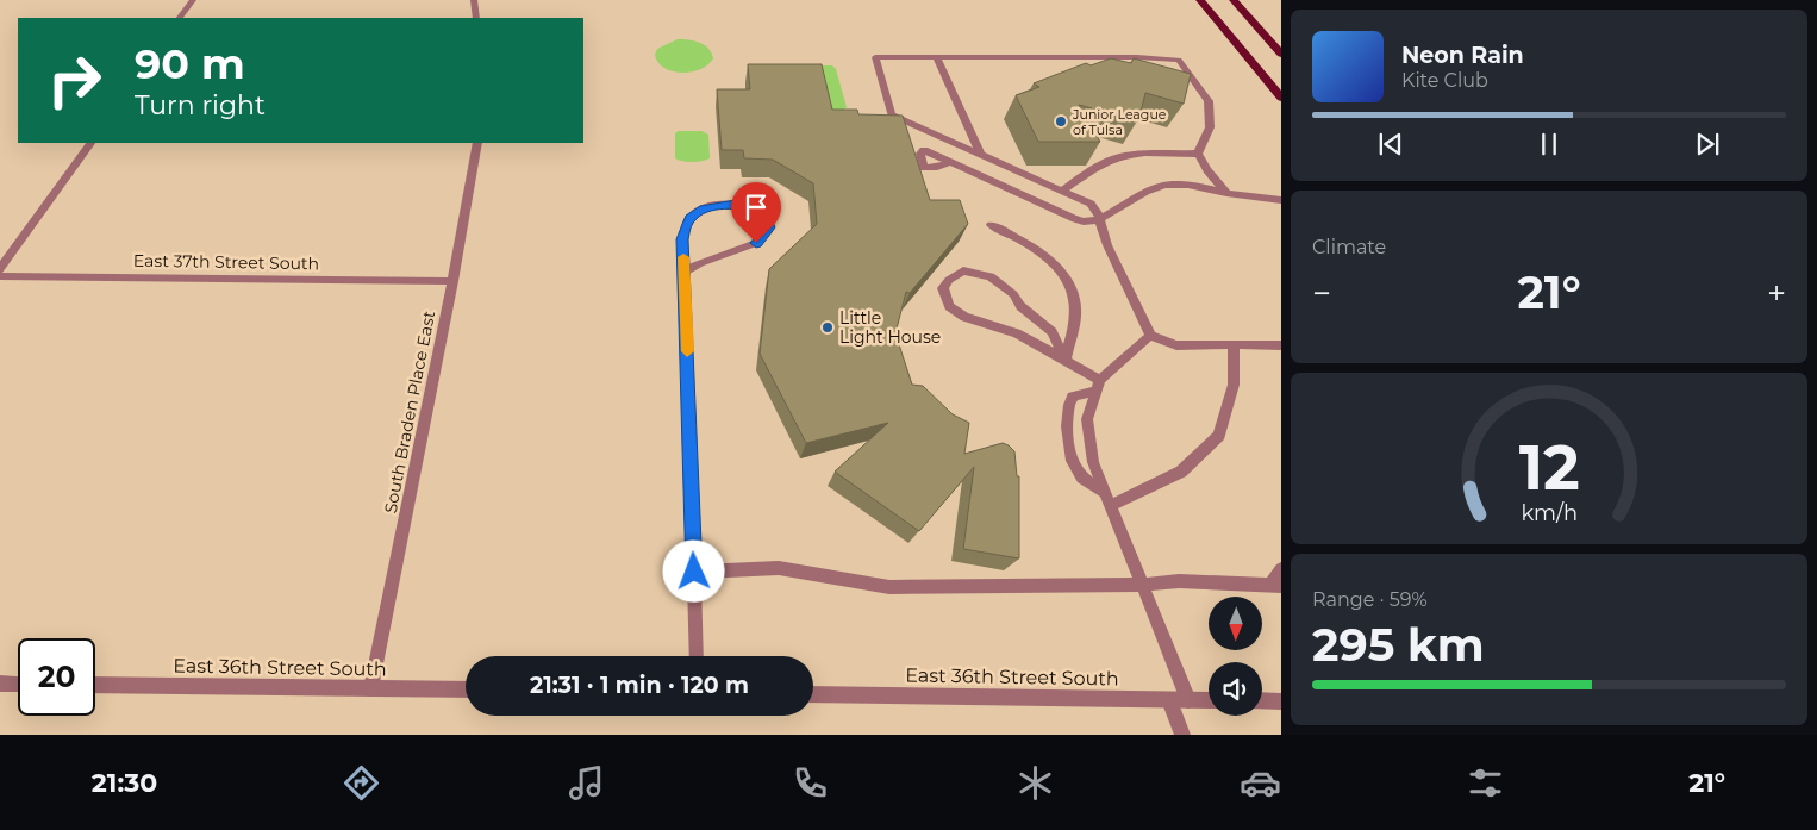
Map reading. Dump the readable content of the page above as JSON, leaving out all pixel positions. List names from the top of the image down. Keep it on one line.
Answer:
{"streets":{"street":["East 37th Street South","South Braden Place East","East 36th Street South"]},"crossings":[["East 37th Street South","South Braden Place East"],["South Braden Place East","East 36th Street South"]],"places":["Junior League of Tulsa","Little Light House"],"north":"bottom","page":{"turn":["90 m","Turn right"],"song":["Neon Rain","Kite Club"],"tile":["Climate",["Range · 59%","295 km"]],"heat":["−","21°","+"],"limit":"20","trip":"21:31 · 1 min · 120 m","tabs":["21:30","21°"],"gauge":["12","km/h"]}}
